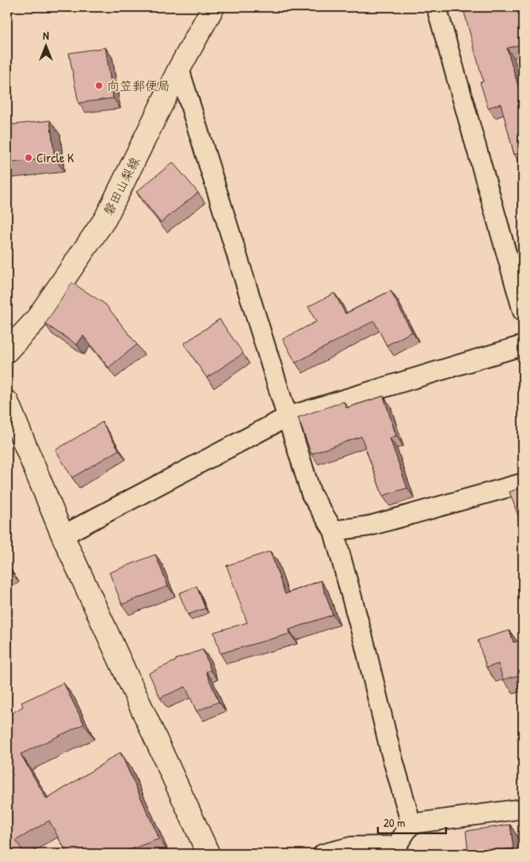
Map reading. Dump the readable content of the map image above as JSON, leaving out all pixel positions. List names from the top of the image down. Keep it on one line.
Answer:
{"streets":{"street":["磐田山梨線"]},"places":["向笠郵便局","Circle K"],"scale_bar":"20 m","north":"top"}
